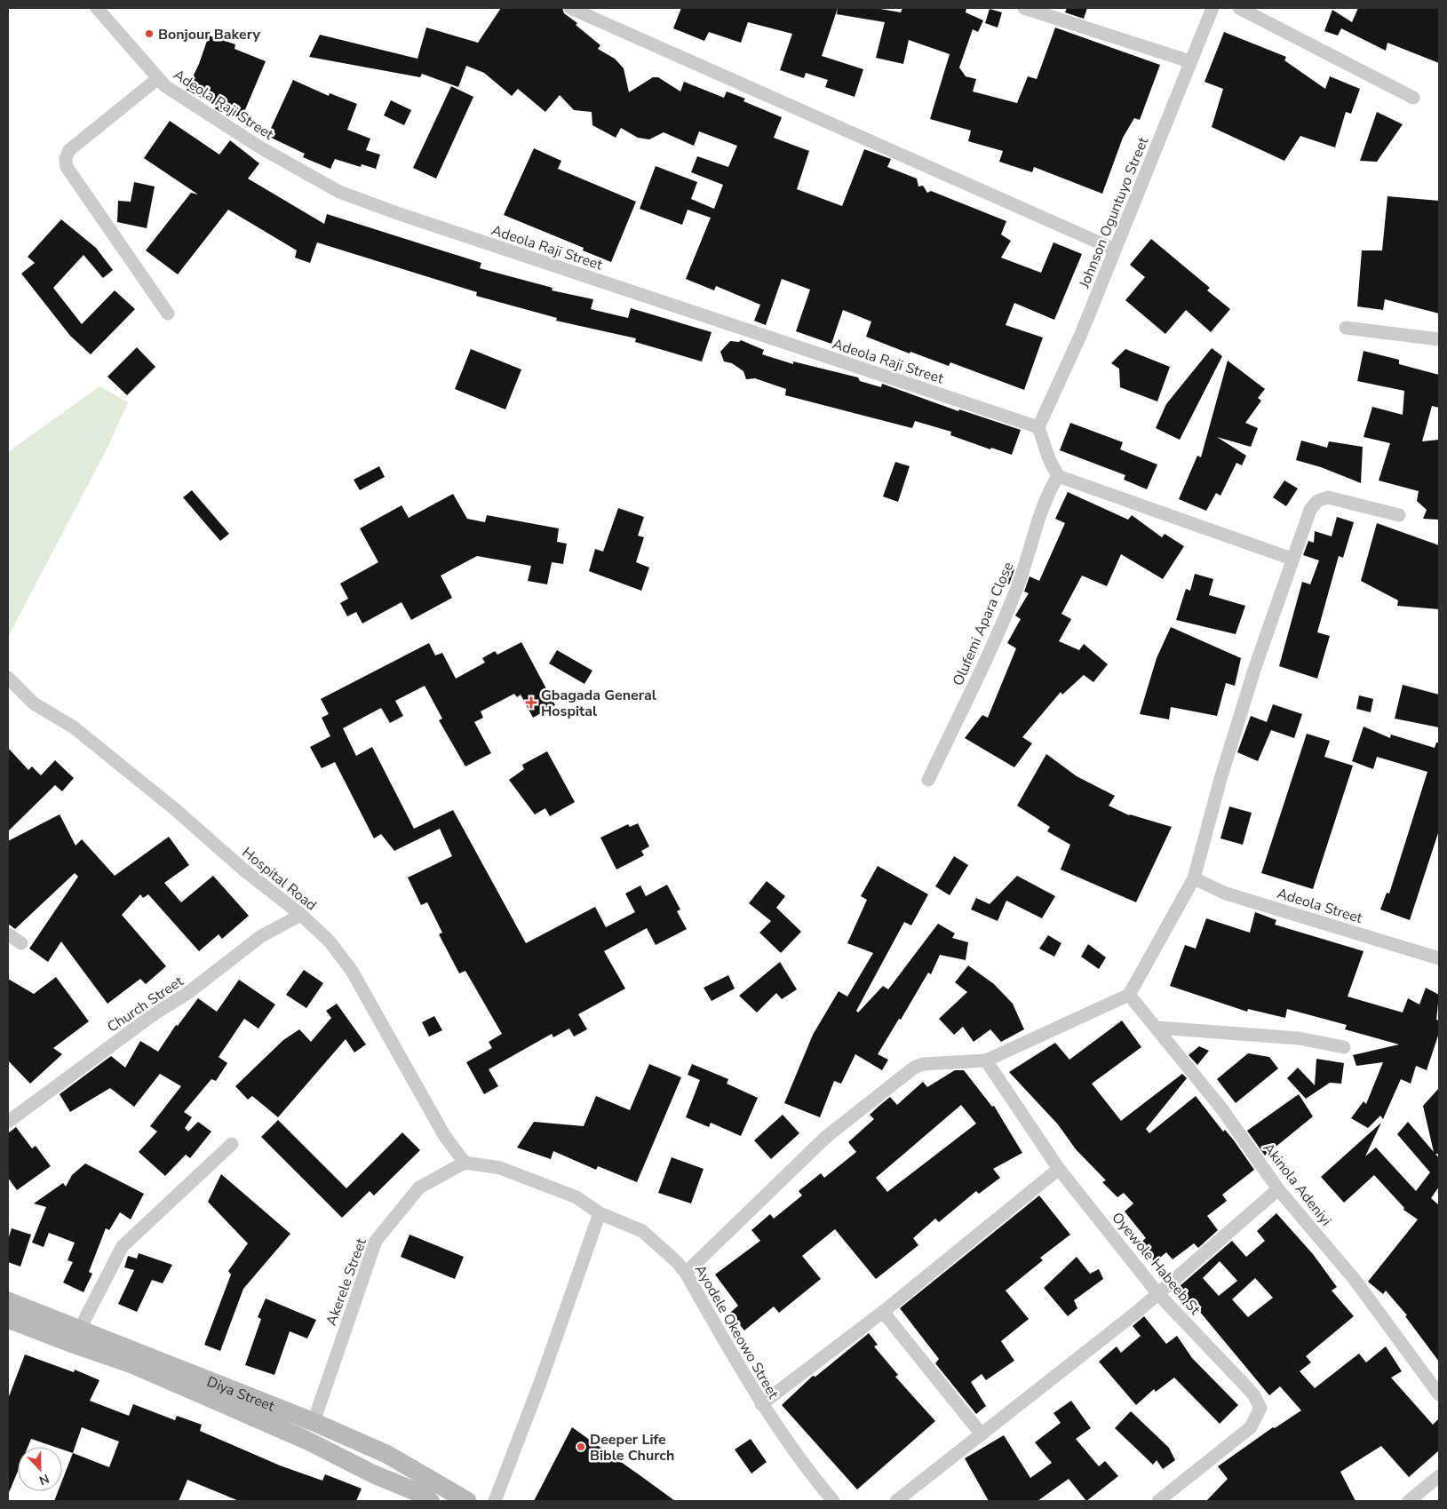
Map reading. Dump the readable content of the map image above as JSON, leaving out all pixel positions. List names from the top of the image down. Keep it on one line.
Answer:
{"streets":{"main road":["Diya Street"],"street":["Adeola Raji Street","Johnson Oguntuyo Street","Olufemi Apara Close","Hospital Road","Adeola Street","Church Street","Akinola Adeniyi","Oyewole Habeeb St","Akerele Street","Ayodele Okeowo Street"]},"crossings":[["Adeola Raji Street","Johnson Oguntuyo Street"],["Hospital Road","Church Street"],["Hospital Road","Akerele Street"],["Hospital Road","Ayodele Okeowo Street"],["Akerele Street","Ayodele Okeowo Street"],["Akerele Street","Diya Street"]],"places":{"other":["Bonjour Bakery","Deeper Life Bible Church"],"health":["Gbagada General Hospital"]},"north":"bottom"}
